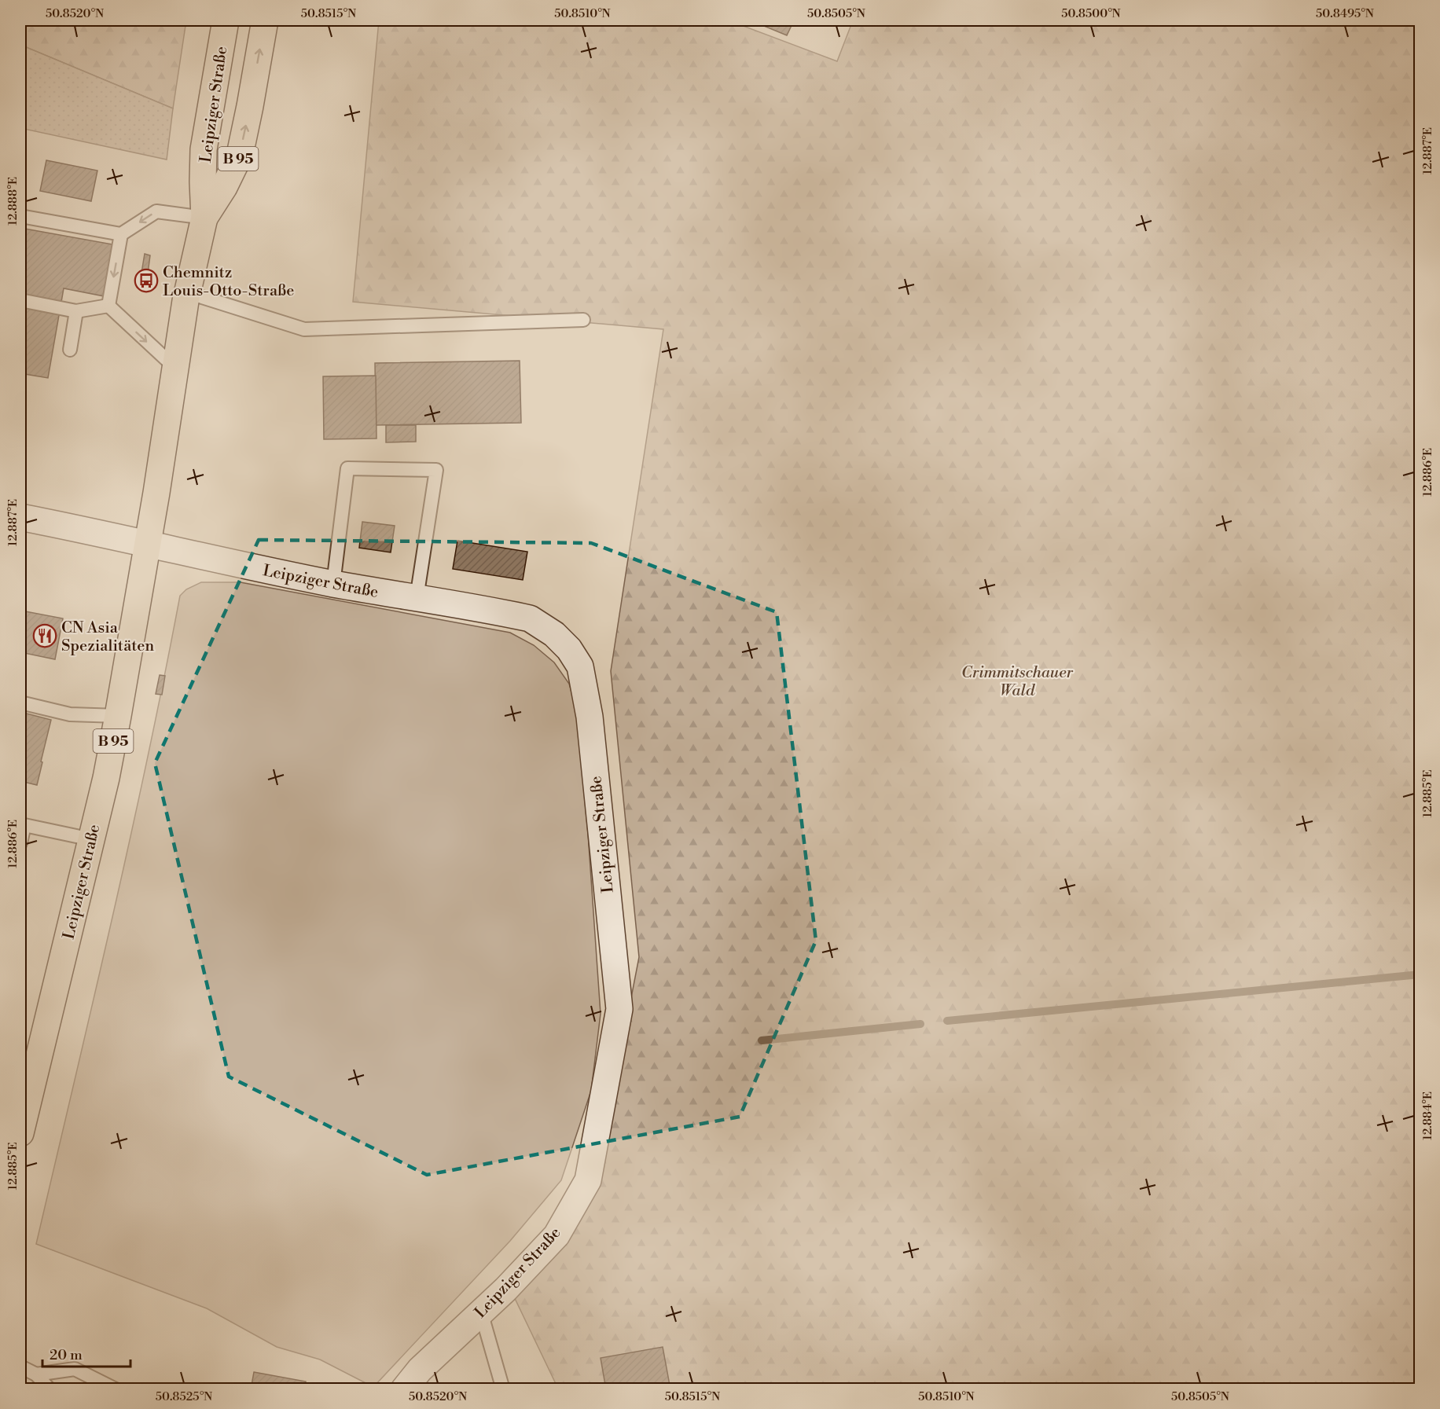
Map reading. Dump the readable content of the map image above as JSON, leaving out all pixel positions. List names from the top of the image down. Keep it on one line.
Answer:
{"streets":{"main road":["Leipziger Straße","B 95"]},"parks":["Crimmitschauer Wald"],"places":{"bus stop":["Chemnitz Louis-Otto-Straße"],"restaurant":["CN Asia Spezialitäten"]},"scale_bar":"20 m","coordinates":["50.8520°N","50.8515°N","50.8510°N","50.8505°N","50.8500°N","50.8495°N","12.887°E","12.888°E","12.886°E","12.885°E","12.884°E","50.8525°N"]}
